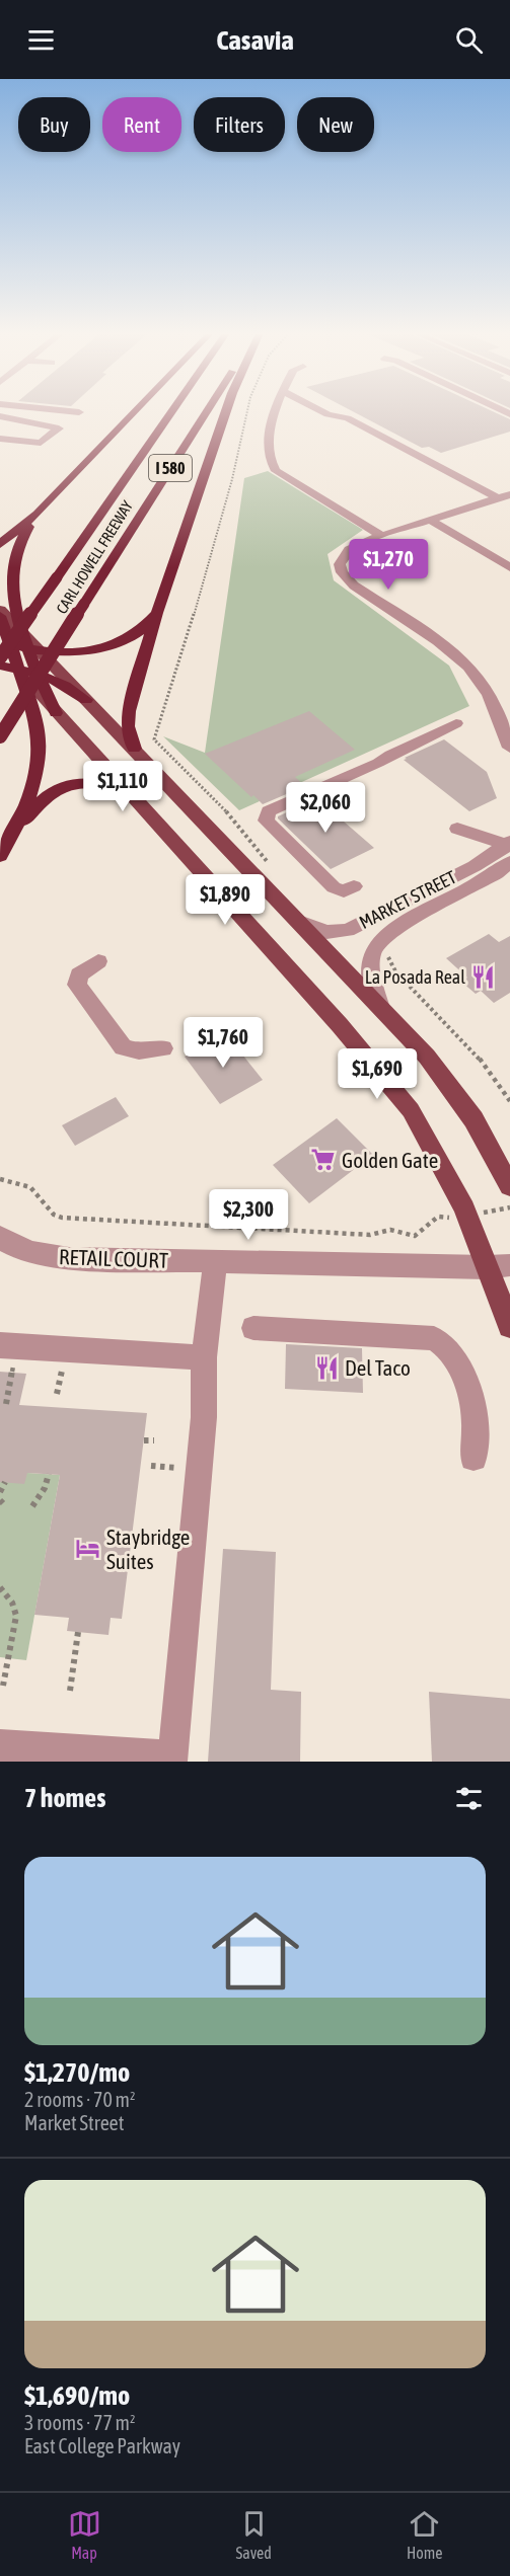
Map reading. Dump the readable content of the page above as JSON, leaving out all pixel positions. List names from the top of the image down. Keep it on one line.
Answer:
{"streets":{"highway":["I 580","CARL HOWELL FREEWAY"],"street":["MARKET STREET","RETAIL COURT"]},"places":{"restaurant":["La Posada Real","Del Taco"],"supermarket":["Golden Gate"],"hotel":["Staybridge Suites"]},"page":{"header":"Casavia","chip":["Buy","Rent","Filters","New"],"price":["$1,270","$1,110","$2,060","$1,890","$1,760","$1,690","$2,300"],"heading":"7 homes","list":[{"name":"$1,270/mo","note":"2 rooms · 70 m² · Market Street"},{"name":"$1,690/mo","note":"3 rooms · 77 m² · East College Parkway"}],"tabs":["Map","Saved","Home"]}}
